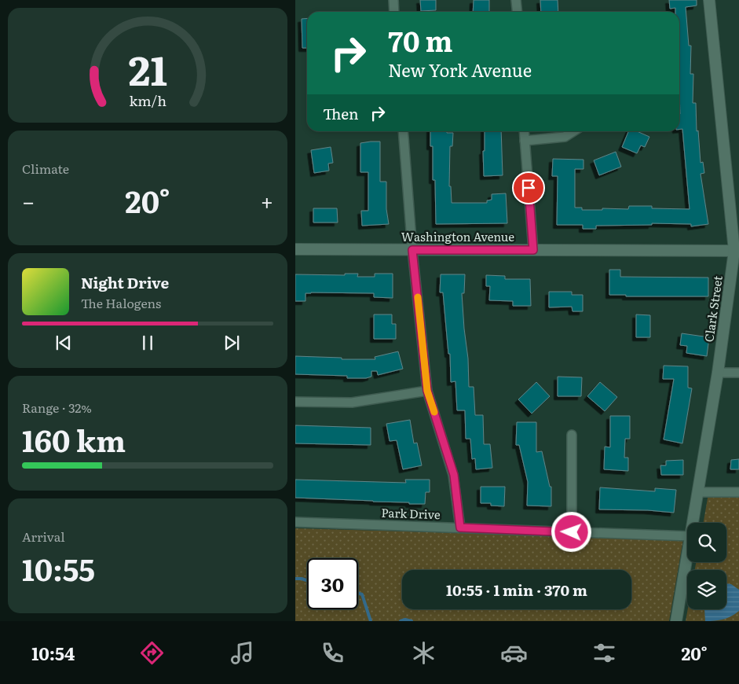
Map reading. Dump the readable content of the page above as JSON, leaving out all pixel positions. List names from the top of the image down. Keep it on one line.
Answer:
{"streets":{"street":["Washington Avenue","Clark Street","Park Drive"]},"crossings":[["Washington Avenue","Clark Street"]],"page":{"turn":["70 m","New York Avenue"],"then":"Then","tile":["Climate",["Range · 32%","160 km"],["Arrival","10:55"]],"heat":["−","20°","+"],"song":["Night Drive","The Halogens"],"limit":"30","trip":"10:55 · 1 min · 370 m","tabs":["10:54","20°"],"gauge":["21","km/h"]}}
